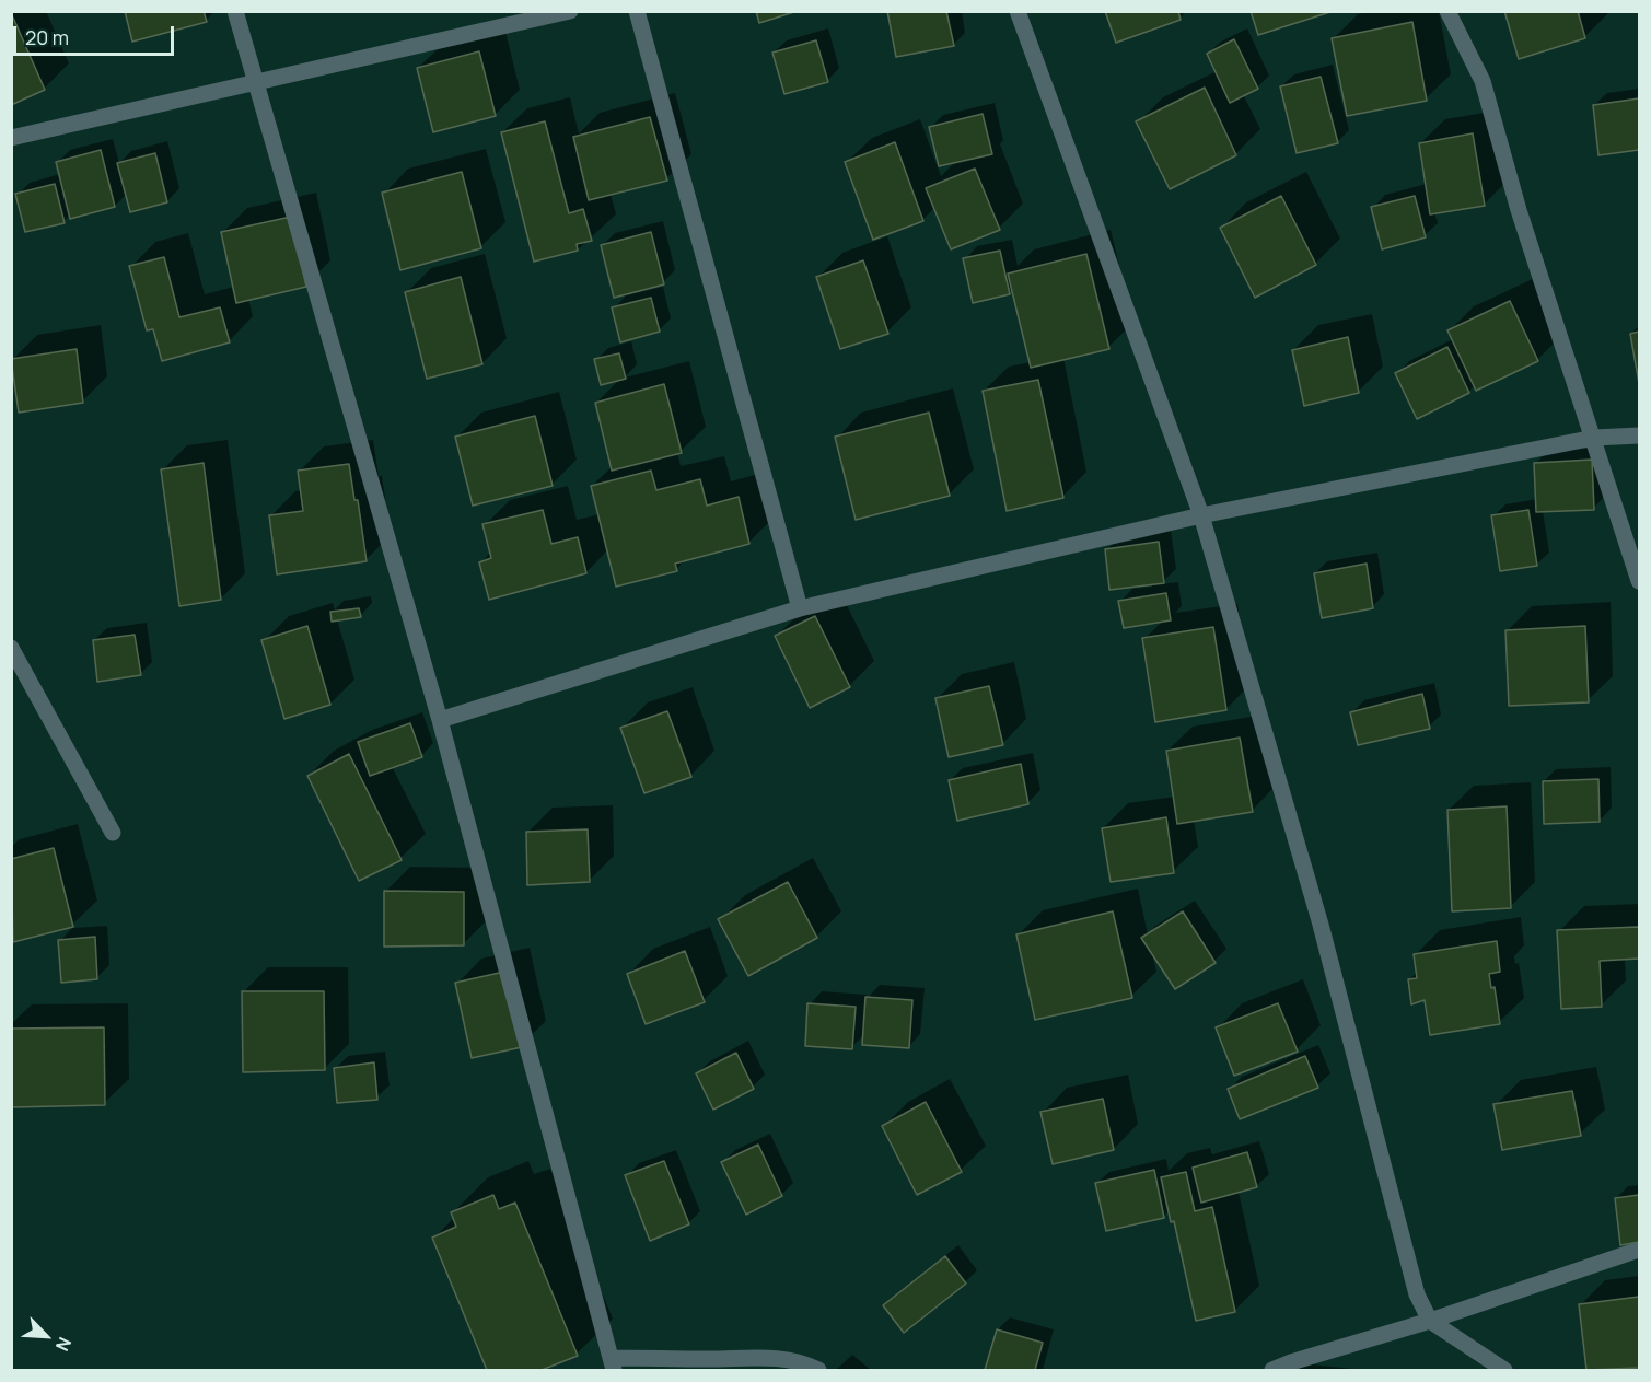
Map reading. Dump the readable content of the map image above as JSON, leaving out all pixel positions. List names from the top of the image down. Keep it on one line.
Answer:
{"scale_bar":"20 m","north":"bottom right"}
